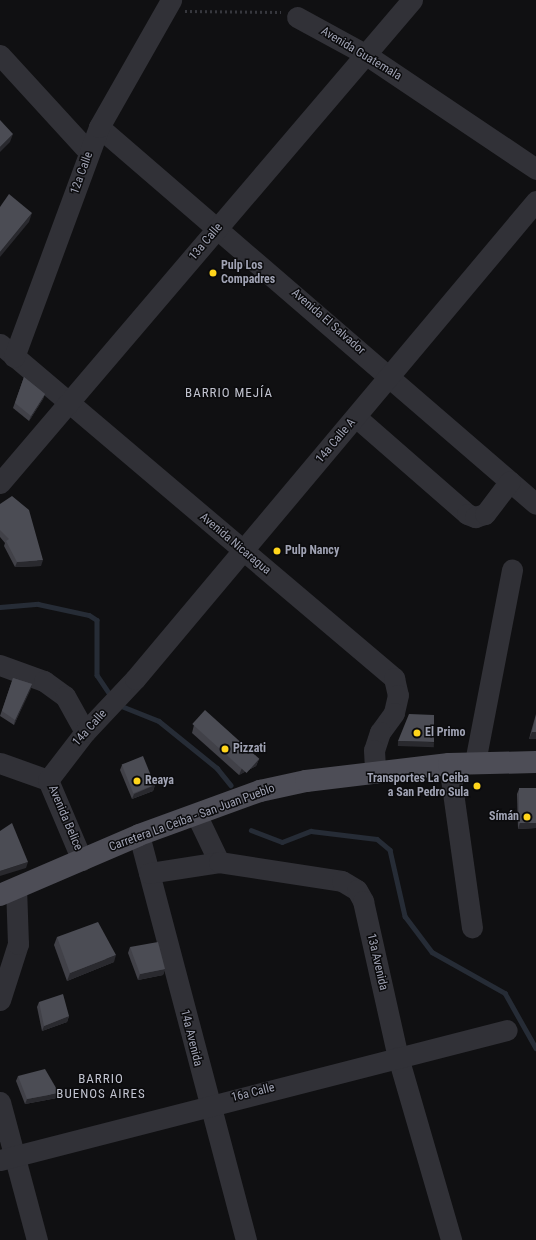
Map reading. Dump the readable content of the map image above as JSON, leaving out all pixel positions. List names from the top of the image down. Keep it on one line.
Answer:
{"streets":{"main road":["Carretera La Ceiba - San Juan Pueblo"],"street":["Avenida Guatemala","12a Calle","13a Calle","Avenida El Salvador","14a Calle A","Avenida Nicaragua","14a Calle","Avenida Belice","13a Avenida","14a Avenida","16a Calle"]},"crossings":[["Avenida Guatemala","13a Calle"],["12a Calle","Avenida El Salvador"],["12a Calle","Avenida Nicaragua"],["13a Calle","Avenida El Salvador"],["13a Calle","Avenida Nicaragua"],["Avenida El Salvador","14a Calle A"],["14a Calle A","Avenida Nicaragua"],["14a Calle A","14a Calle"],["Avenida Nicaragua","Carretera La Ceiba - San Juan Pueblo"],["14a Calle","Avenida Belice"],["Avenida Belice","Carretera La Ceiba - San Juan Pueblo"],["Carretera La Ceiba - San Juan Pueblo","14a Avenida"],["13a Avenida","14a Avenida"],["13a Avenida","16a Calle"],["14a Avenida","16a Calle"]],"districts":["BARRIO MEJÍA","BARRIO BUENOS AIRES"],"places":["Pulp Los Compadres","Pulp Nancy","El Primo","Pizzati","Reaya","Transportes La Ceiba a San Pedro Sula","Símán"]}
